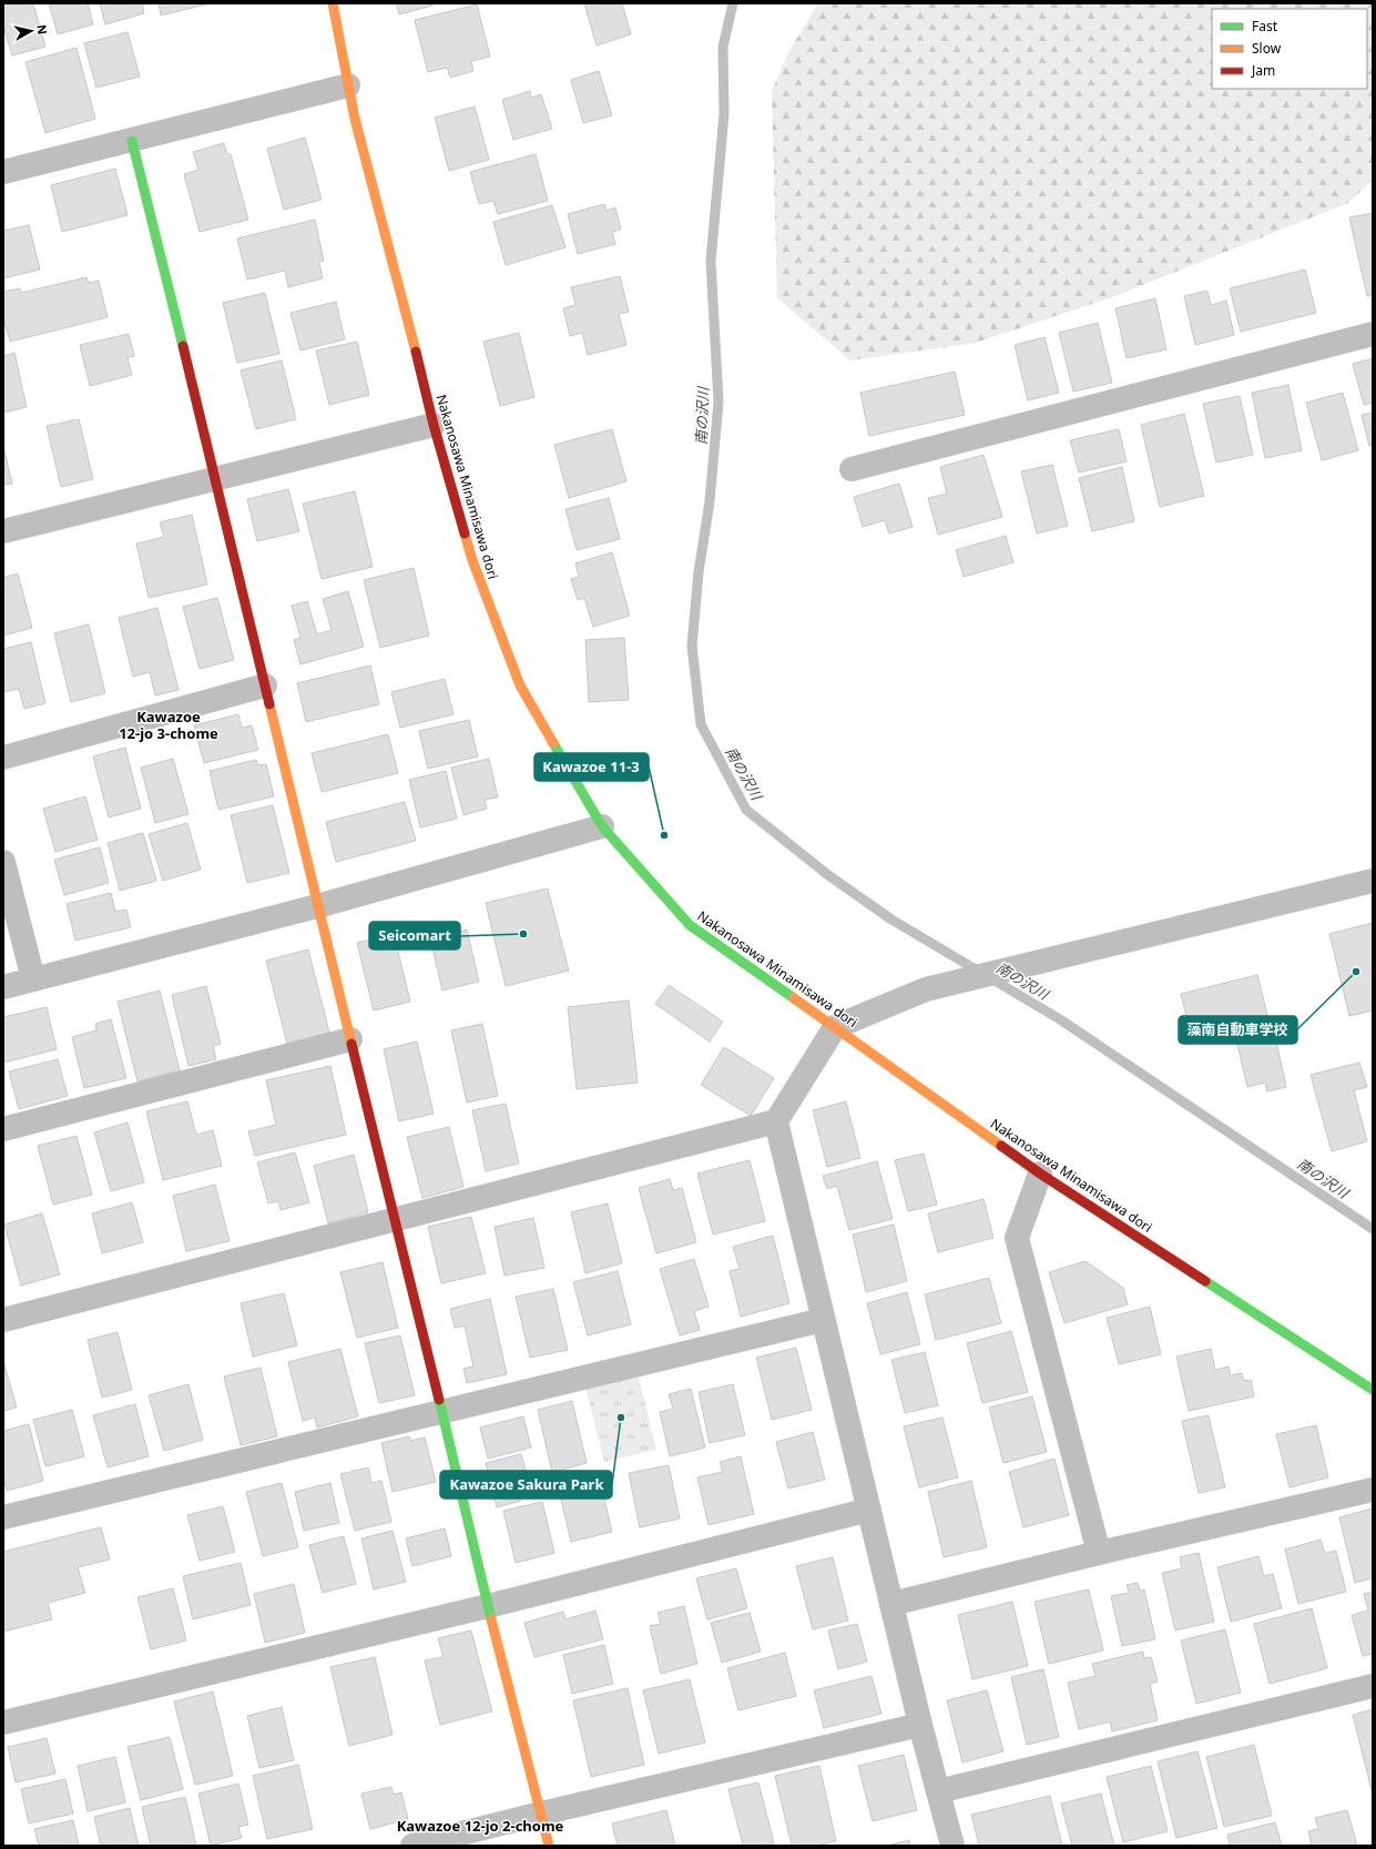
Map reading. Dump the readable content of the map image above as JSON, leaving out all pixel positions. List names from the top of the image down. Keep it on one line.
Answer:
{"streets":{"street":["Nakanosawa Minamisawa dori"]},"districts":["Kawazoe 12-jo 3-chome","Kawazoe 12-jo 2-chome"],"water":["南の沢川"],"places":["Kawazoe 11-3","Seicomart","藻南自動車学校","Kawazoe Sakura Park"],"legend":["Fast","Slow","Jam"],"north":"right"}
